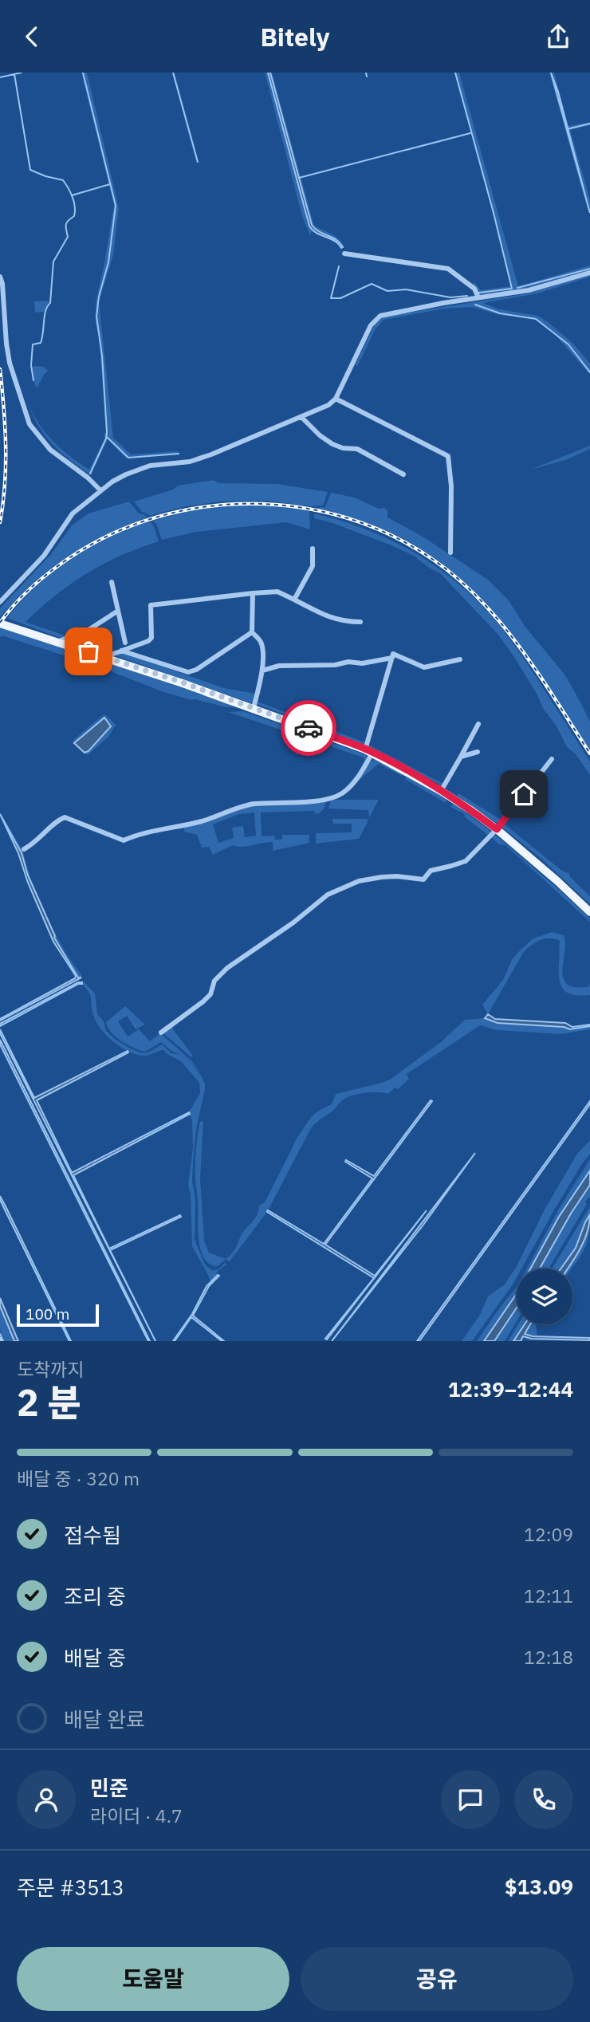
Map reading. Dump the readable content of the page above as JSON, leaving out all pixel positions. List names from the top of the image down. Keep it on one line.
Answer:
{"scale_bar":"100 m","page":{"header":"Bitely","scale":"100 m","heading":["2 분","도착까지","12:39–12:44"],"panel":["민준","라이더 · 4.7","주문 #3513","$13.09"],"bar":"배달 중 · 320 m","list":[["접수됨","12:09"],["조리 중","12:11"],["배달 중","12:18"],"배달 완료"],"buttons":["도움말","공유"]}}
